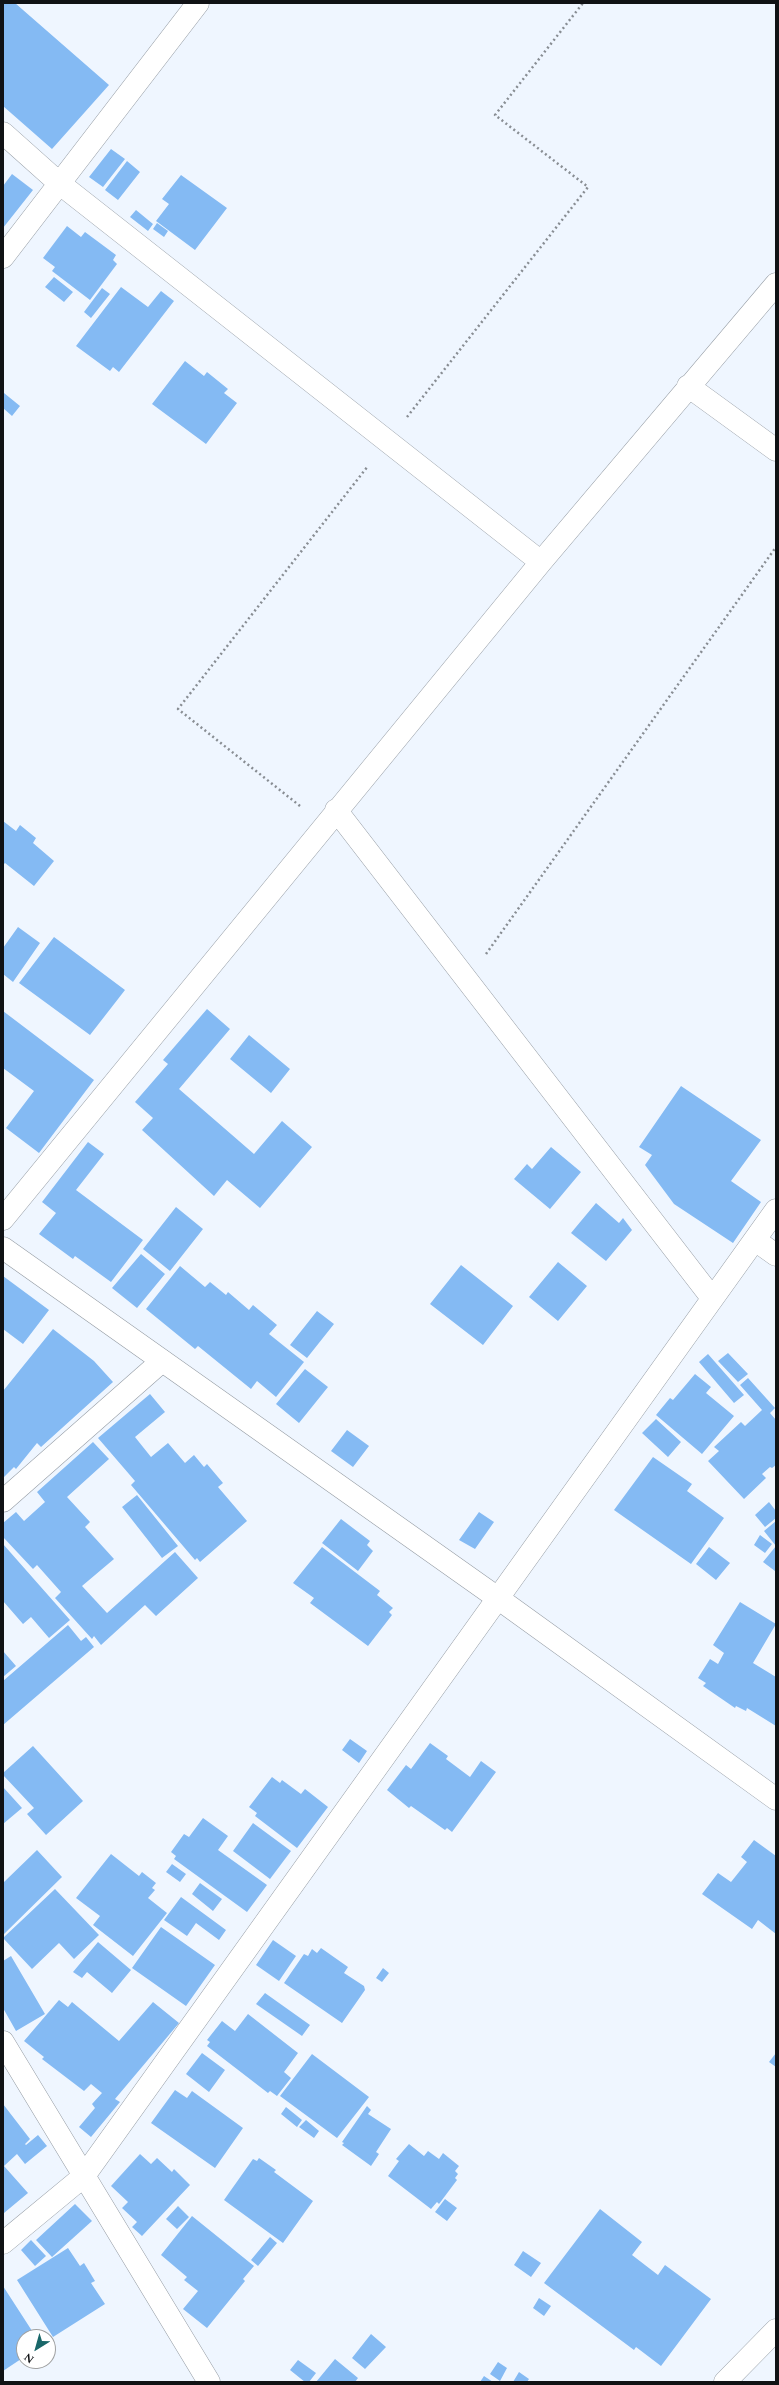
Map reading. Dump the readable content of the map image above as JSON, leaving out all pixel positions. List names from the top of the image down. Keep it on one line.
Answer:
{"north":"bottom left"}
